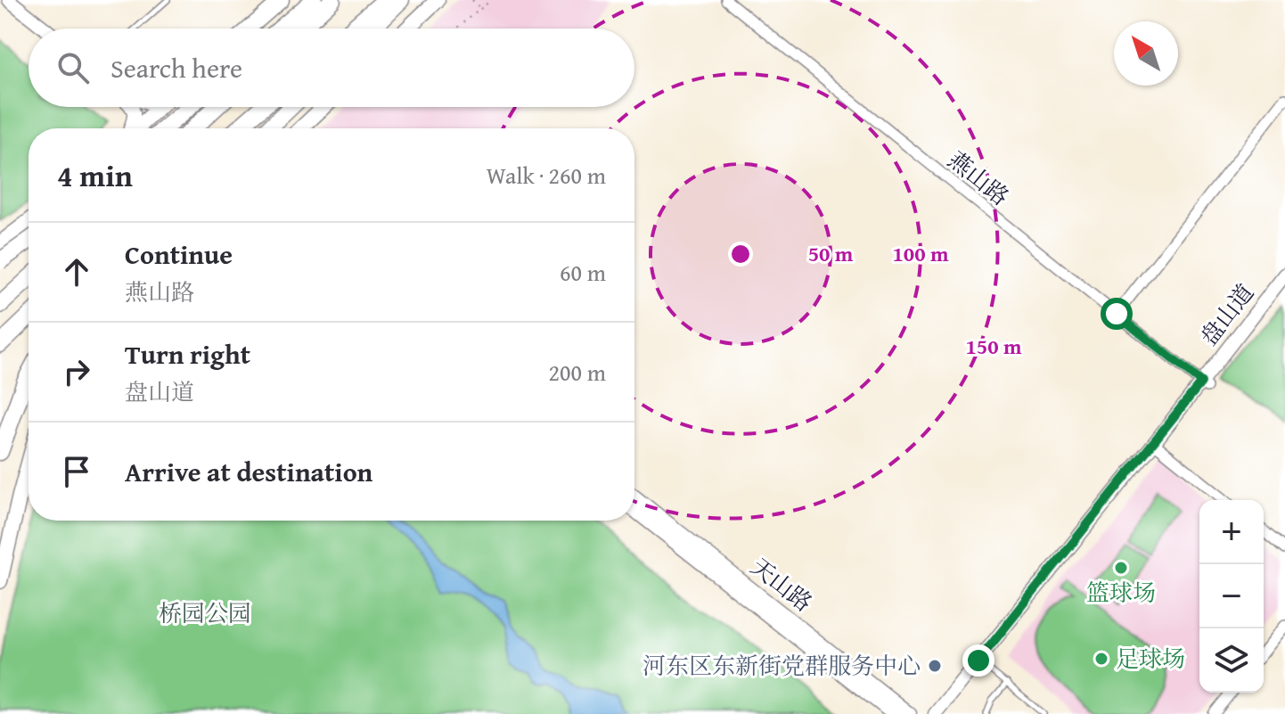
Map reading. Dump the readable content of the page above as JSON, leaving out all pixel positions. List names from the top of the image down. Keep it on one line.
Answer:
{"streets":{"street":["燕山路","盘山道","天山路"]},"crossings":[["燕山路","盘山道"]],"parks":["桥园公园"],"places":["篮球场","足球场","河东区东新街党群服务中心"],"north":"top left","page":{"search":"Search here","heading":["4 min","Walk · 260 m"],"list":[["Continue","燕山路","60 m"],["Turn right","盘山道","200 m"],"Arrive at destination"],"map_buttons":["+","−"]},"rings":["50 m","100 m","150 m"]}
